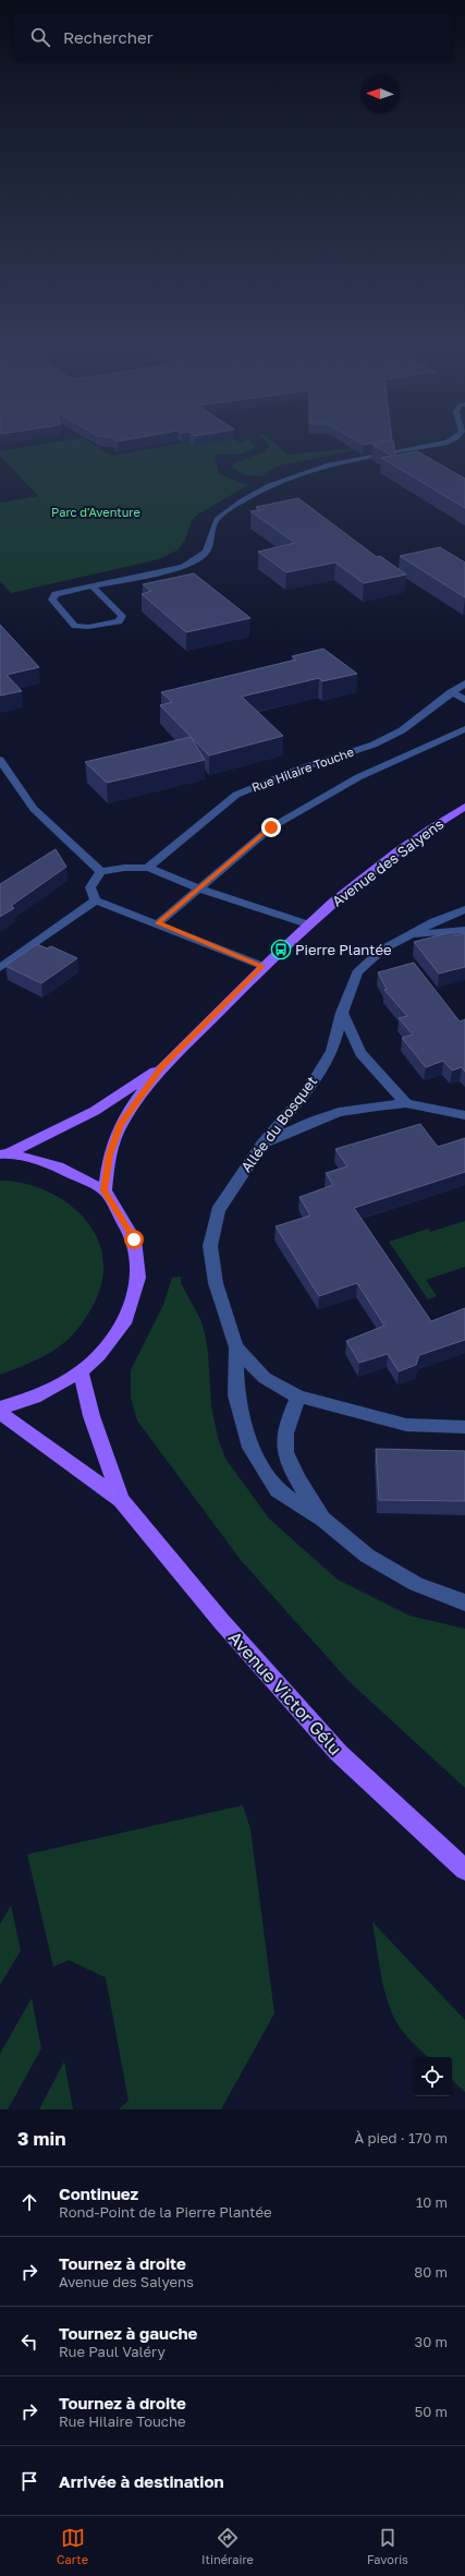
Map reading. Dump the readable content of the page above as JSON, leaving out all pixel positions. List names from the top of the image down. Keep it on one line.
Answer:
{"streets":{"main road":["Avenue des Salyens","Avenue Victor Gélu"],"street":["Rue Hilaire Touche","Allée du Bosquet"]},"parks":["Parc d'Aventure"],"places":{"bus stop":["Pierre Plantée"]},"north":"left","page":{"search":"Rechercher","heading":["3 min","À pied · 170 m"],"list":[["Continuez","Rond-Point de la Pierre Plantée","10 m"],["Tournez à droite","Avenue des Salyens","80 m"],["Tournez à gauche","Rue Paul Valéry","30 m"],["Tournez à droite","Rue Hilaire Touche","50 m"],"Arrivée à destination"],"nav":["Carte","Itinéraire","Favoris"]}}
